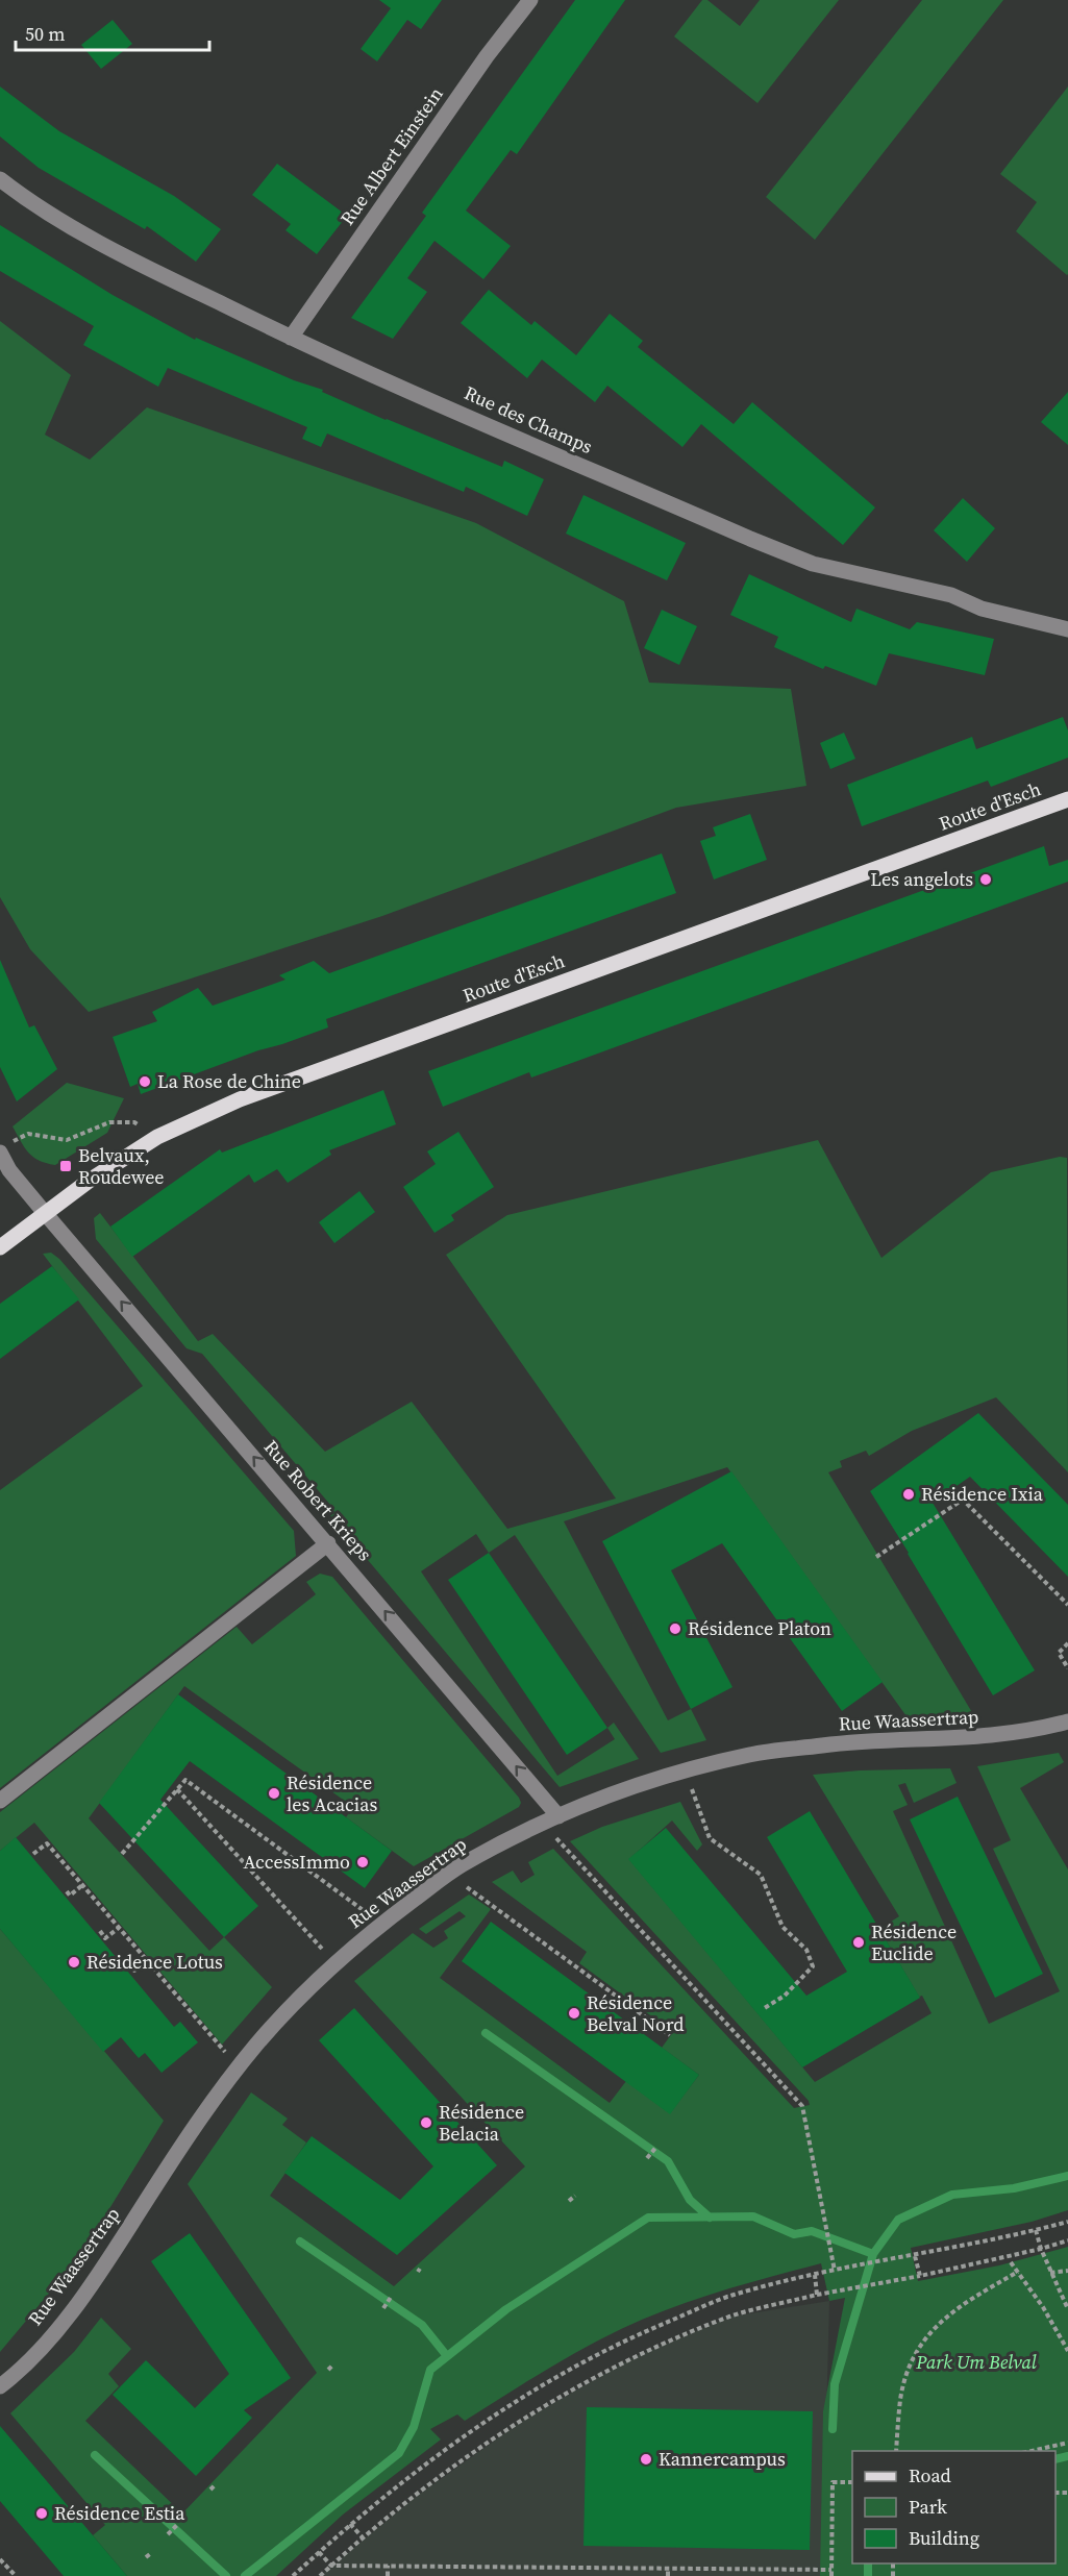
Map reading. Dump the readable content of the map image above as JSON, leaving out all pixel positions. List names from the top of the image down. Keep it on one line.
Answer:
{"streets":{"main road":["Route d'Esch"],"street":["Rue Albert Einstein","Rue des Champs","Rue Robert Krieps","Rue Waassertrap"]},"crossings":[["Rue Albert Einstein","Rue des Champs"],["Route d'Esch","Rue Robert Krieps"],["Rue Robert Krieps","Rue Waassertrap"]],"one_way":["Rue Robert Krieps"],"parks":["Park Um Belval"],"places":{"other":["Les angelots","La Rose de Chine","Résidence Ixia","Résidence Platon","Résidence les Acacias","AccessImmo","Résidence Euclide","Résidence Lotus","Résidence Belval Nord","Résidence Belacia","Kannercampus","Résidence Estia"],"transit":["Belvaux, Roudewee"]},"legend":["Road","Park","Building"],"scale_bar":"50 m"}
